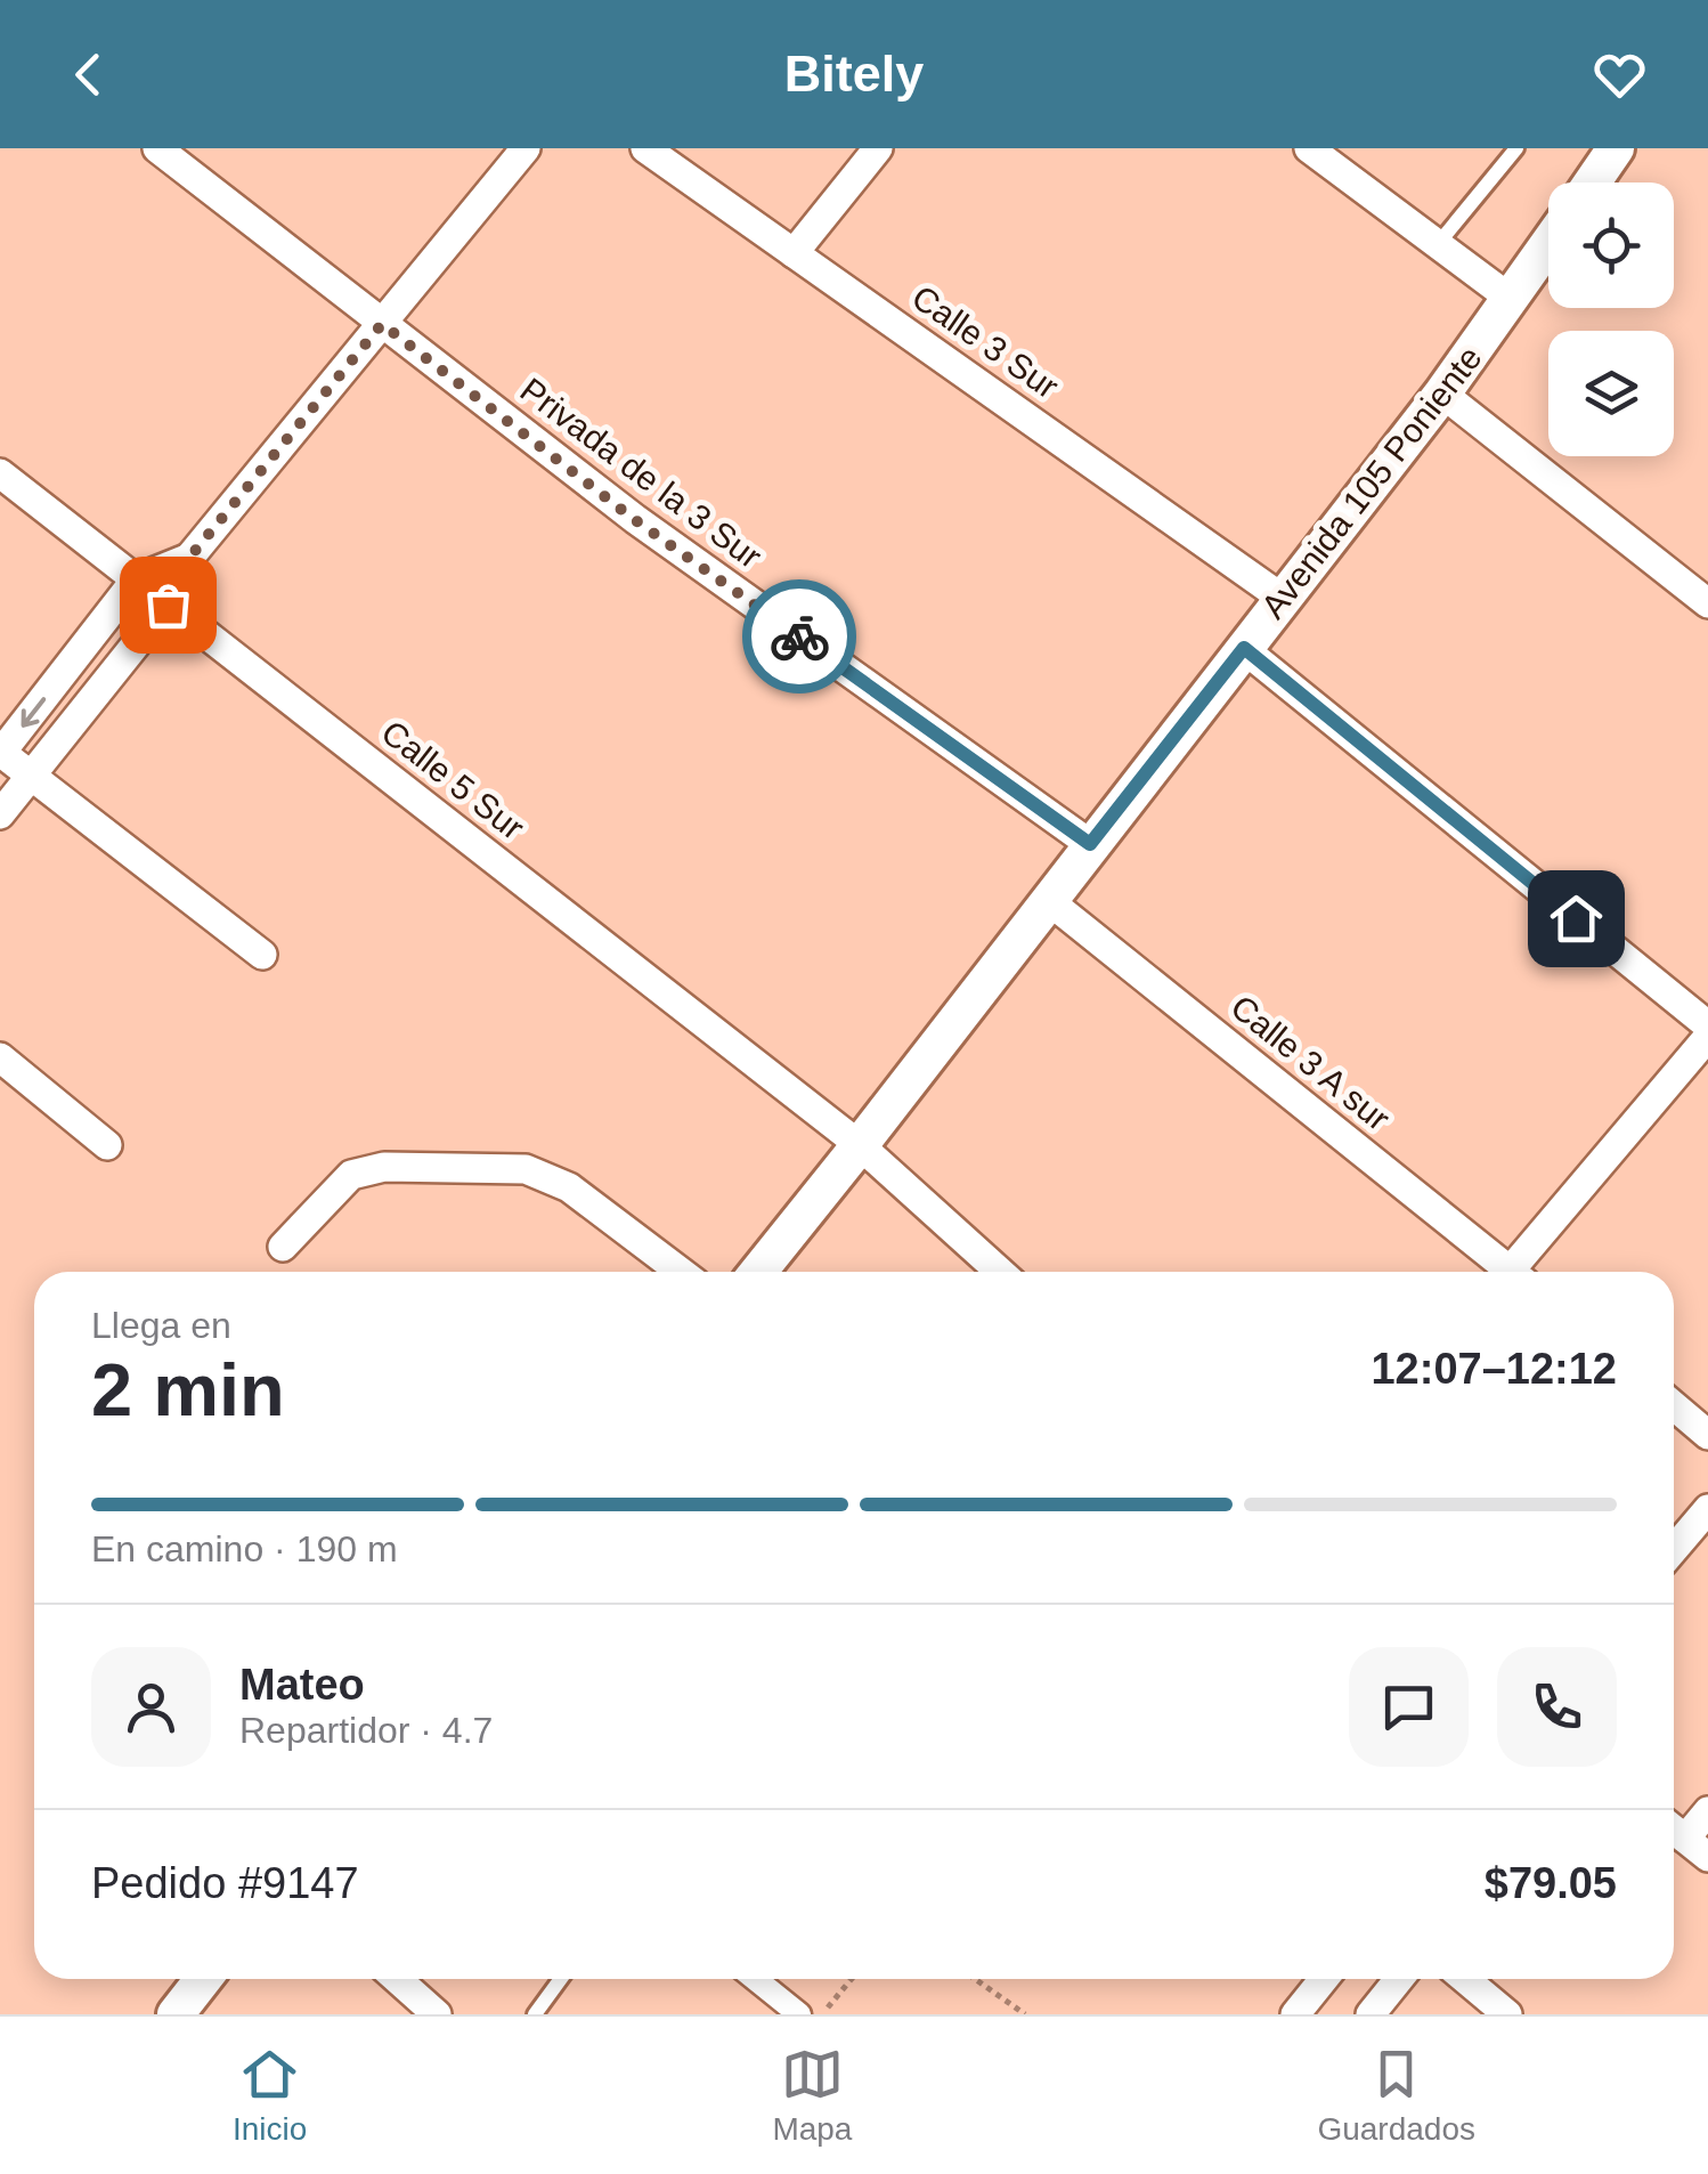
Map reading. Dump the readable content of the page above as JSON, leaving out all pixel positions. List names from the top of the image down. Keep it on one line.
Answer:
{"streets":{"street":["Calle 3 Sur","Privada de la 3 Sur","Avenida 105 Poniente","Calle 5 Sur","Calle 3 A sur"]},"crossings":[["Calle 3 Sur","Avenida 105 Poniente"],["Privada de la 3 Sur","Avenida 105 Poniente"],["Avenida 105 Poniente","Calle 5 Sur"],["Avenida 105 Poniente","Calle 3 A sur"]],"page":{"header":"Bitely","heading":["2 min","Llega en","12:07–12:12"],"panel":["Mateo","Repartidor · 4.7","Pedido #9147","$79.05"],"bar":"En camino · 190 m","tabs":["Inicio","Mapa","Guardados"]}}
